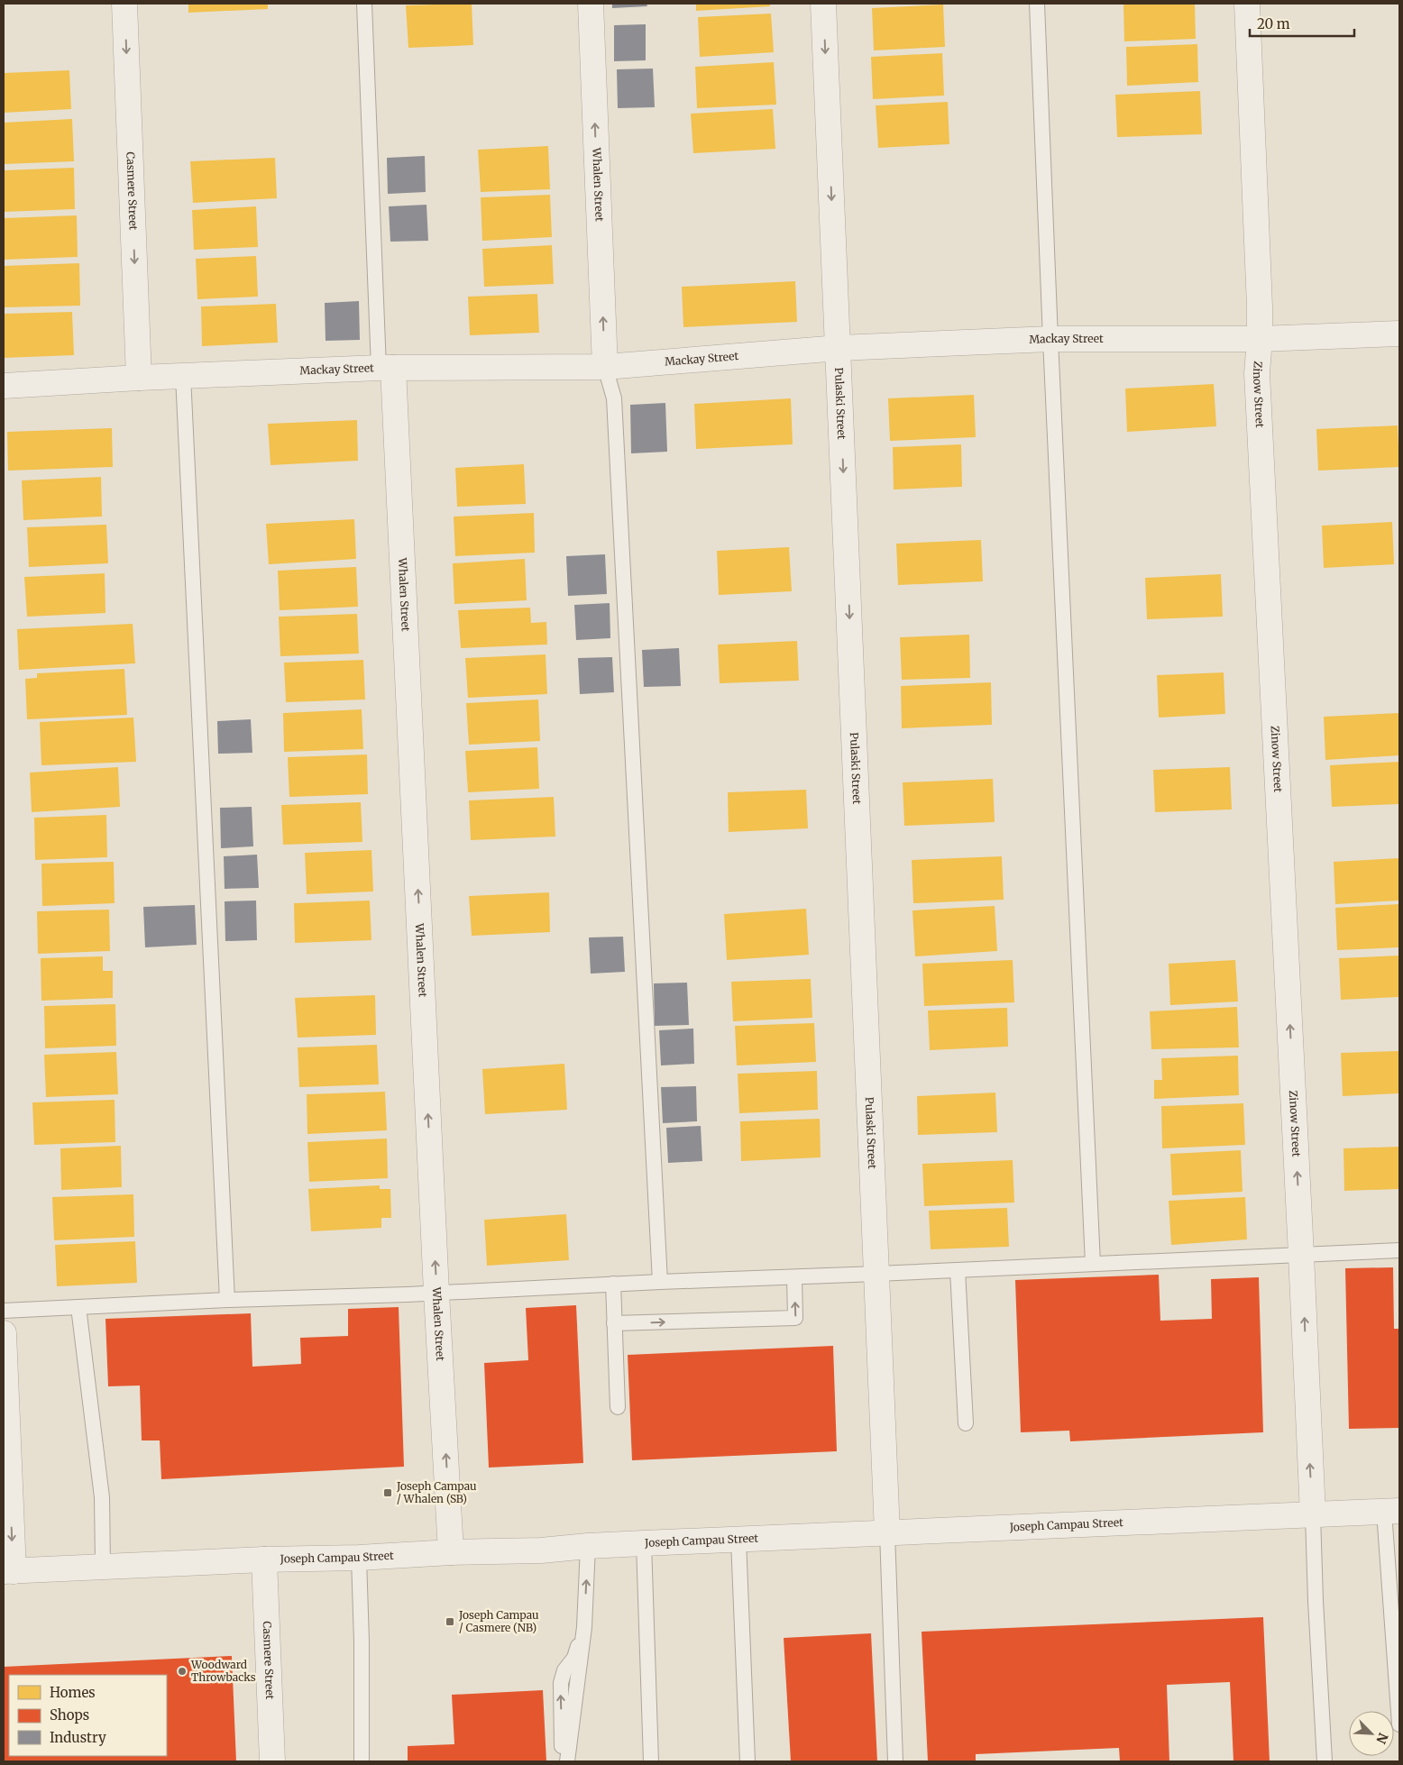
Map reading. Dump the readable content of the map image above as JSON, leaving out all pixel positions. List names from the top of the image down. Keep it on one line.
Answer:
{"streets":{"street":["Whalen Street","Casmere Street","Mackay Street","Zinow Street","Pulaski Street","Joseph Campau Street"]},"crossings":[["Whalen Street","Mackay Street"],["Whalen Street","Joseph Campau Street"],["Casmere Street","Mackay Street"],["Casmere Street","Joseph Campau Street"],["Mackay Street","Zinow Street"],["Mackay Street","Pulaski Street"],["Zinow Street","Joseph Campau Street"],["Pulaski Street","Joseph Campau Street"]],"one_way":["Whalen Street","Casmere Street","Zinow Street","Pulaski Street"],"places":{"transit":["Joseph Campau / Whalen (SB)","Joseph Campau / Casmere (NB)"],"other":["Woodward Throwbacks"]},"legend":["Homes","Shops","Industry"],"scale_bar":"20 m","north":"bottom right"}
